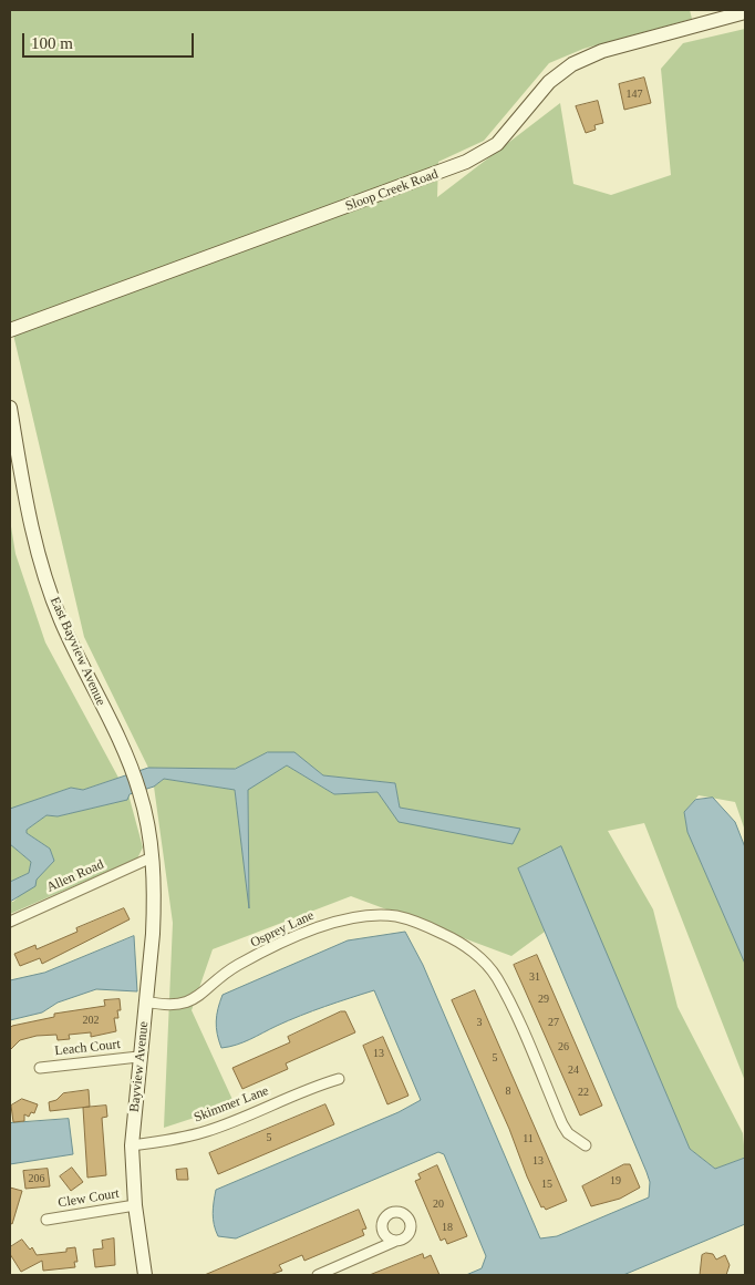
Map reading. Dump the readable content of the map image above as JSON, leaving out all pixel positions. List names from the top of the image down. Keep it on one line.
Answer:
{"streets":{"main road":["Sloop Creek Road","East Bayview Avenue","Bayview Avenue"],"street":["Allen Road","Osprey Lane","Leach Court","Skimmer Lane","Clew Court"]},"crossings":[["East Bayview Avenue","Allen Road"],["East Bayview Avenue","Bayview Avenue"],["Allen Road","Bayview Avenue"],["Osprey Lane","Bayview Avenue"],["Leach Court","Bayview Avenue"],["Bayview Avenue","Skimmer Lane"],["Bayview Avenue","Clew Court"]],"house_numbers":["147","31","29","202","3","27","26","13","5","24","8","22","5","11","13","206","19","15","20","18"],"scale_bar":"100 m"}
